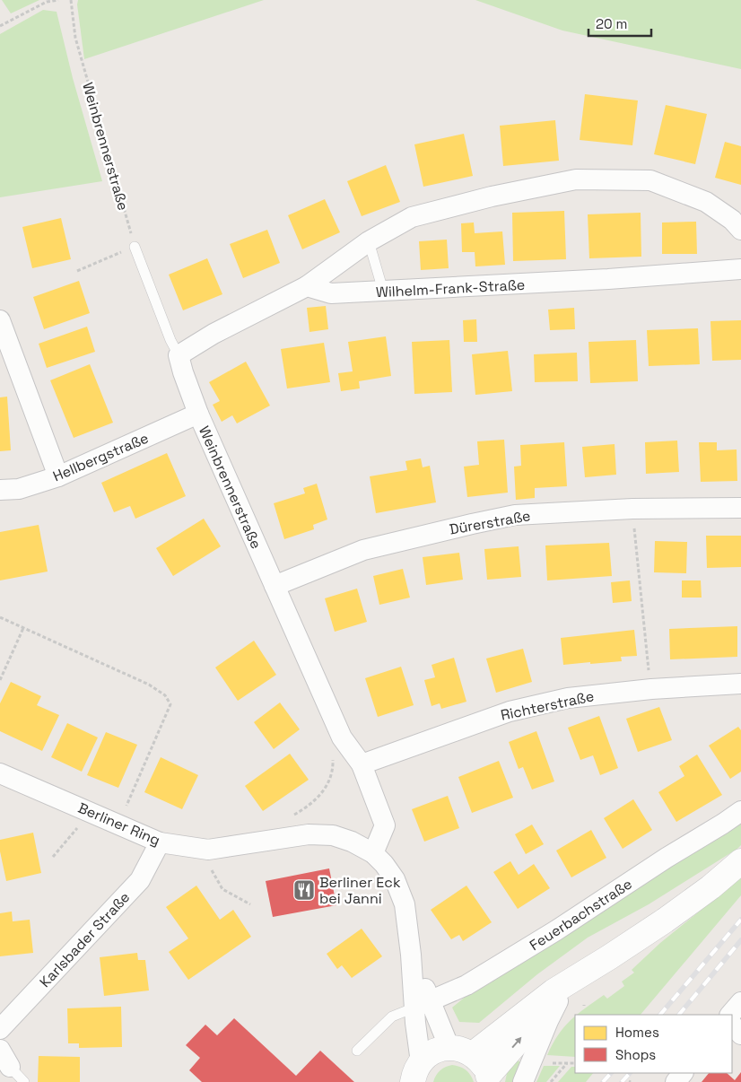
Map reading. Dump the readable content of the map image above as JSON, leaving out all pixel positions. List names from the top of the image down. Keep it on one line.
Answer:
{"streets":{"street":["Weinbrennerstraße","Wilhelm-Frank-Straße","Hellbergstraße","Dürerstraße","Richterstraße","Berliner Ring","Feuerbachstraße","Karlsbader Straße"]},"crossings":[["Weinbrennerstraße","Hellbergstraße"],["Weinbrennerstraße","Dürerstraße"],["Weinbrennerstraße","Richterstraße"],["Weinbrennerstraße","Berliner Ring"],["Berliner Ring","Karlsbader Straße"]],"places":{"restaurant":["Berliner Eck bei Janni"]},"legend":["Homes","Shops"],"scale_bar":"20 m"}
